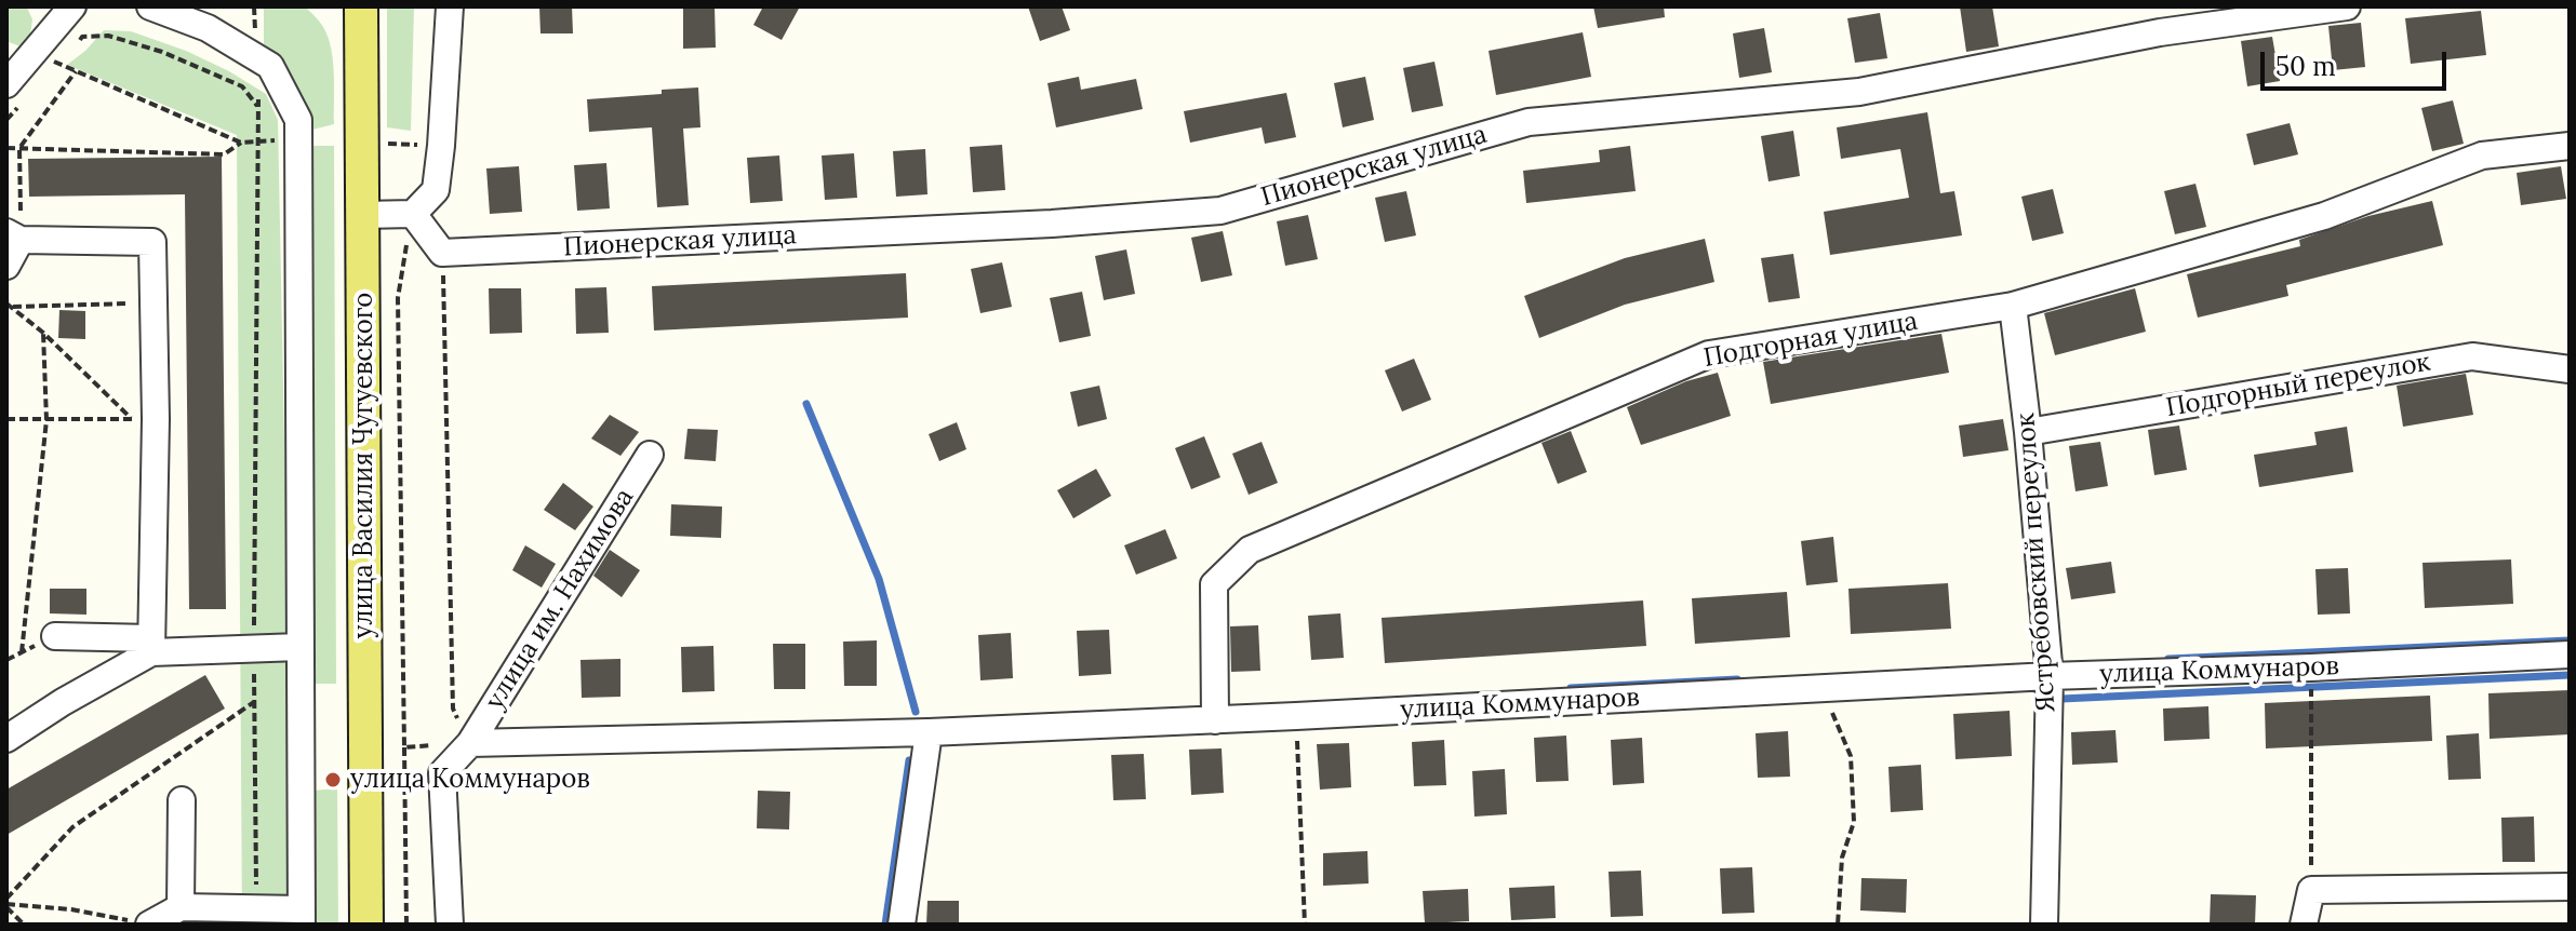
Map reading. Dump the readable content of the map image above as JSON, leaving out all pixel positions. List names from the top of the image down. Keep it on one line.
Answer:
{"streets":{"main road":["улица Василия Чугуевского"],"street":["Пионерская улица","Подгорная улица","Подгорный переулок","Ястребовский переулок","улица им. Нахимова","улица Коммунаров"]},"crossings":[["Подгорная улица","Ястребовский переулок"],["Подгорная улица","улица Коммунаров"],["Подгорный переулок","Ястребовский переулок"],["Ястребовский переулок","улица Коммунаров"],["улица им. Нахимова","улица Коммунаров"]],"places":["улица Коммунаров"],"scale_bar":"50 m"}
